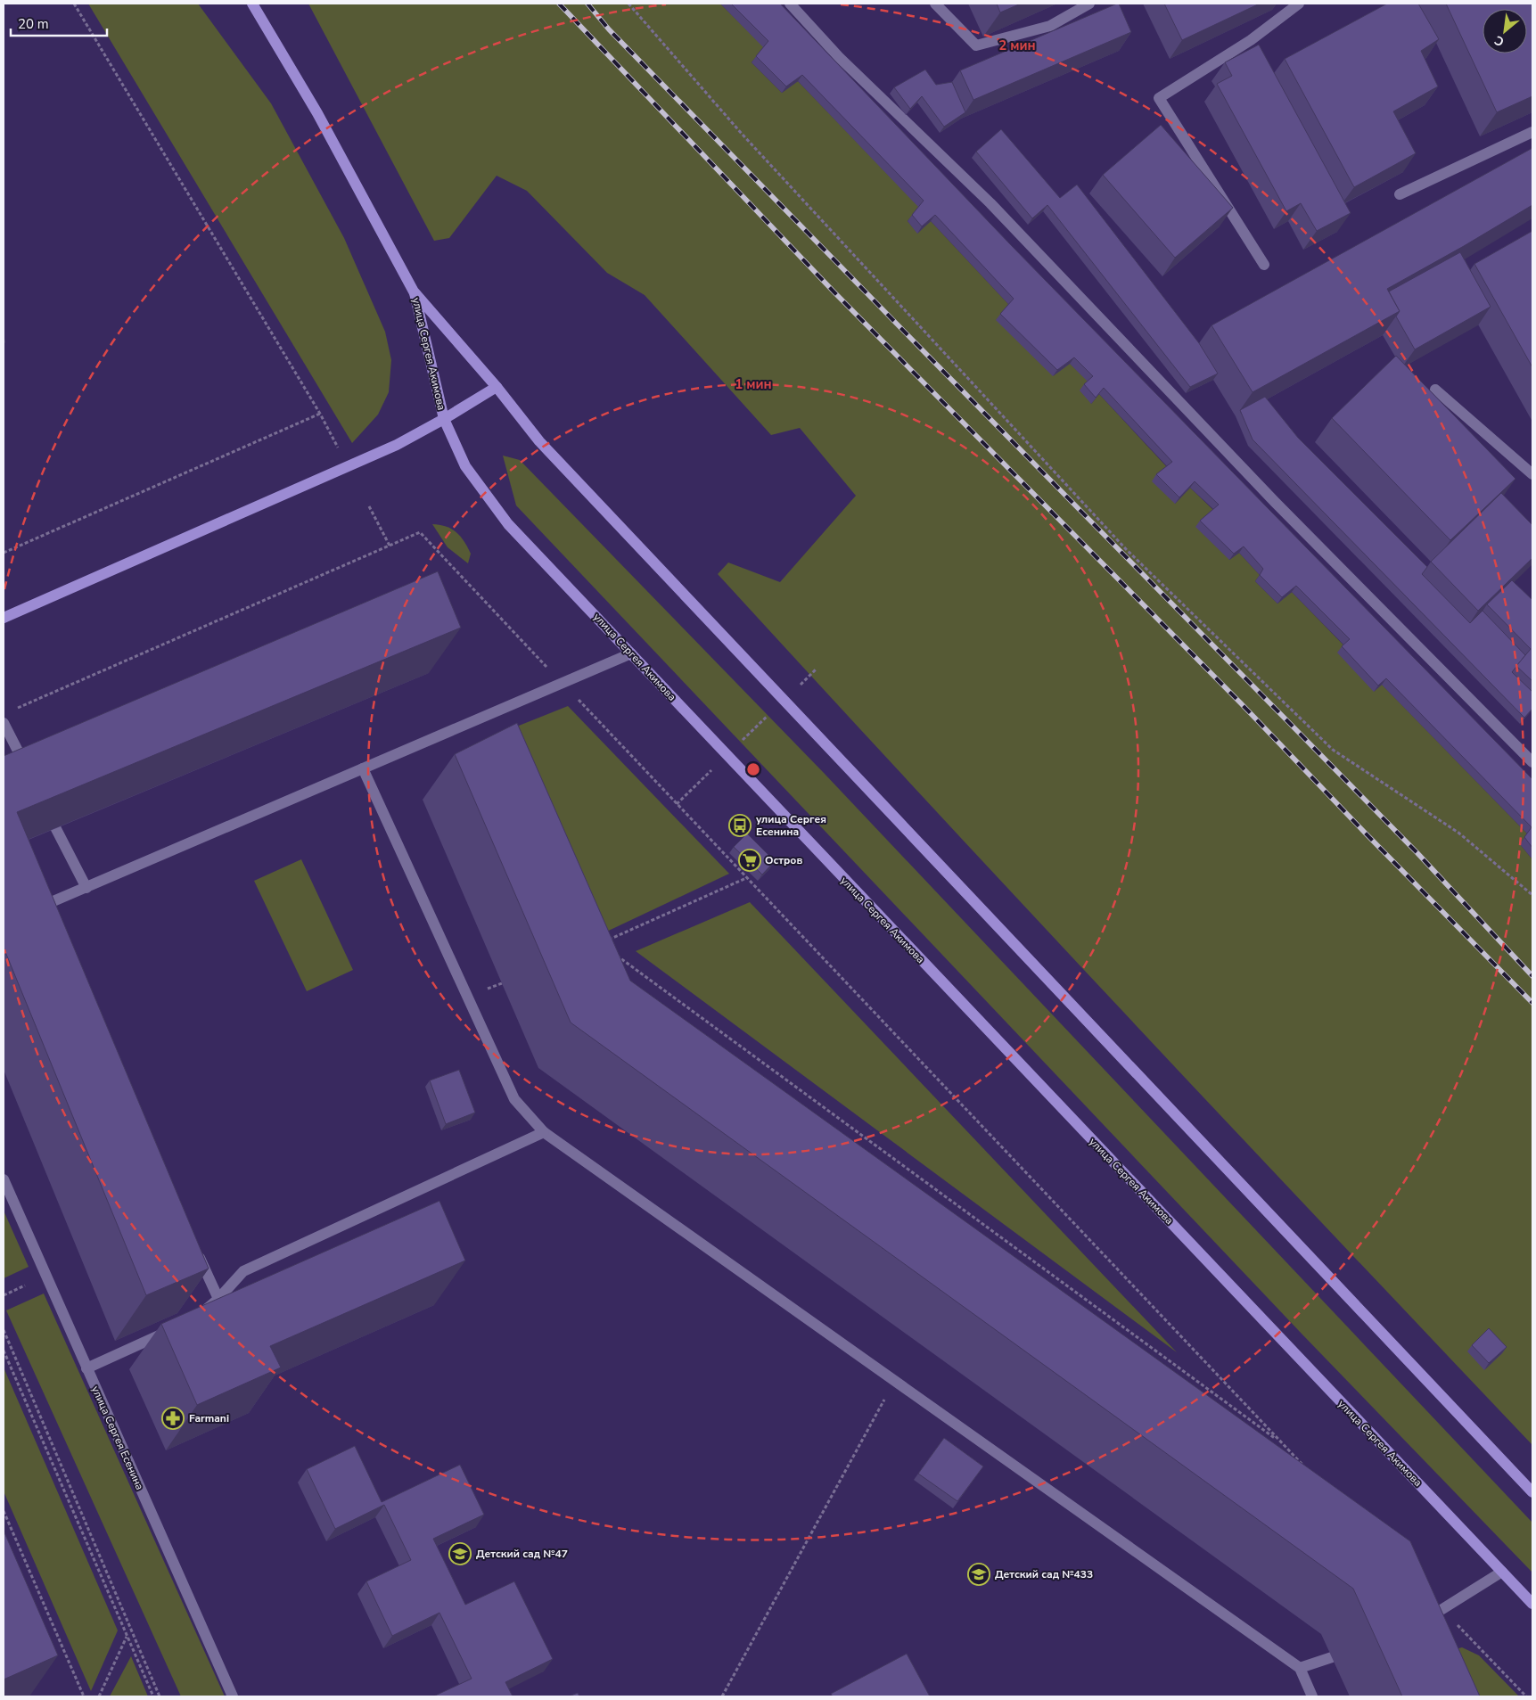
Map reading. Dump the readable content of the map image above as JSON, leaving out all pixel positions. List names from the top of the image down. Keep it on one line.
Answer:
{"streets":{"main road":["улица Сергея Акимова"],"lane":["улица Сергея Есенина"]},"places":{"bus stop":["улица Сергея Есенина"],"supermarket":["Остров"],"pharmacy":["Farmani"],"school or university":["Детский сад №47","Детский сад №433"]},"scale_bar":"20 m","north":"bottom left","rings":["2 мин","1 мин"]}
